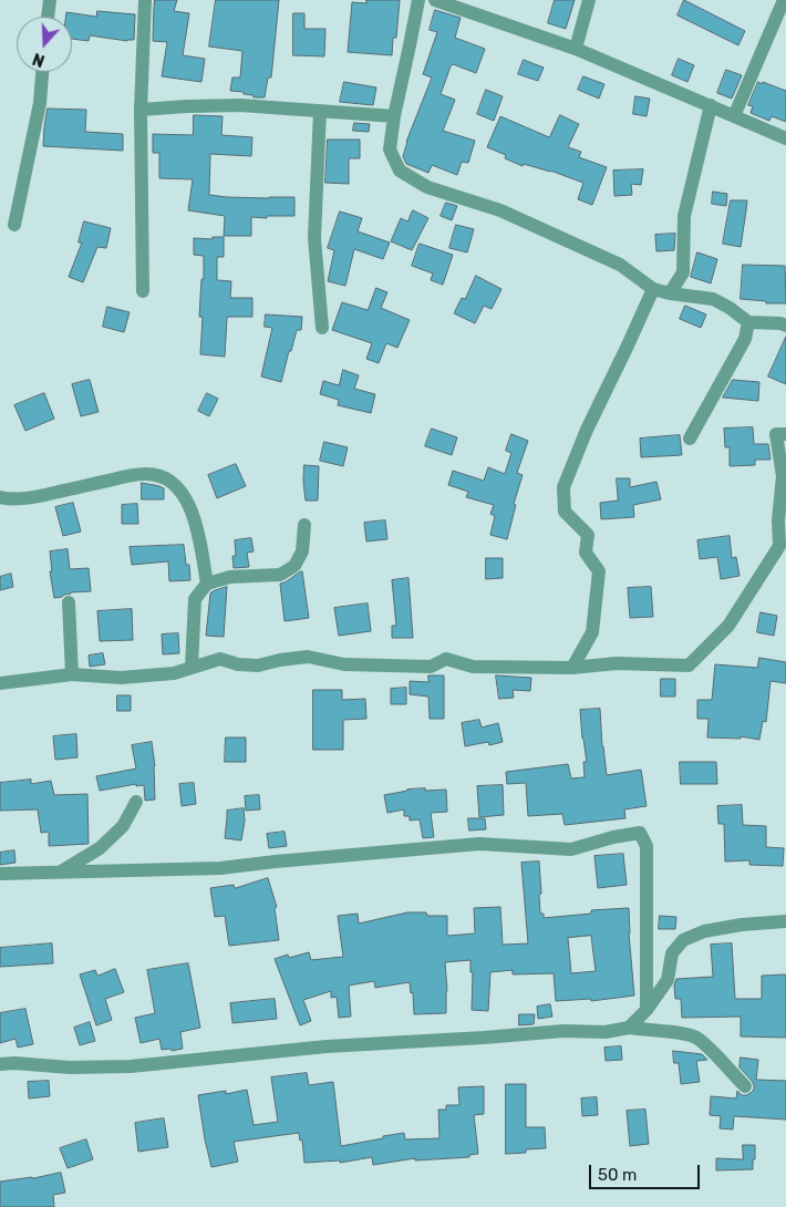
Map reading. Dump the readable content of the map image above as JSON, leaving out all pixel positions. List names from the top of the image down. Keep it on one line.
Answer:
{"scale_bar":"50 m","north":"bottom"}
